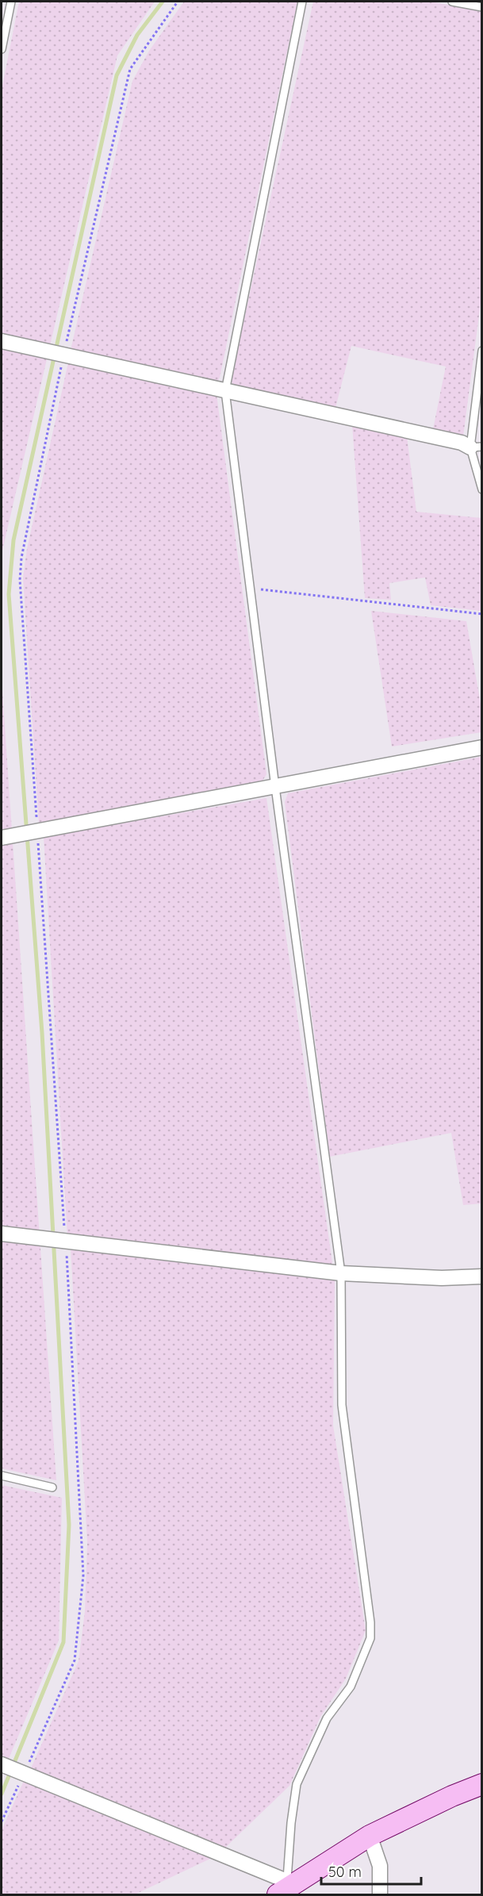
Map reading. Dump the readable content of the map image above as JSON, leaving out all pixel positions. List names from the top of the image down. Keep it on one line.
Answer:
{"scale_bar":"50 m"}
